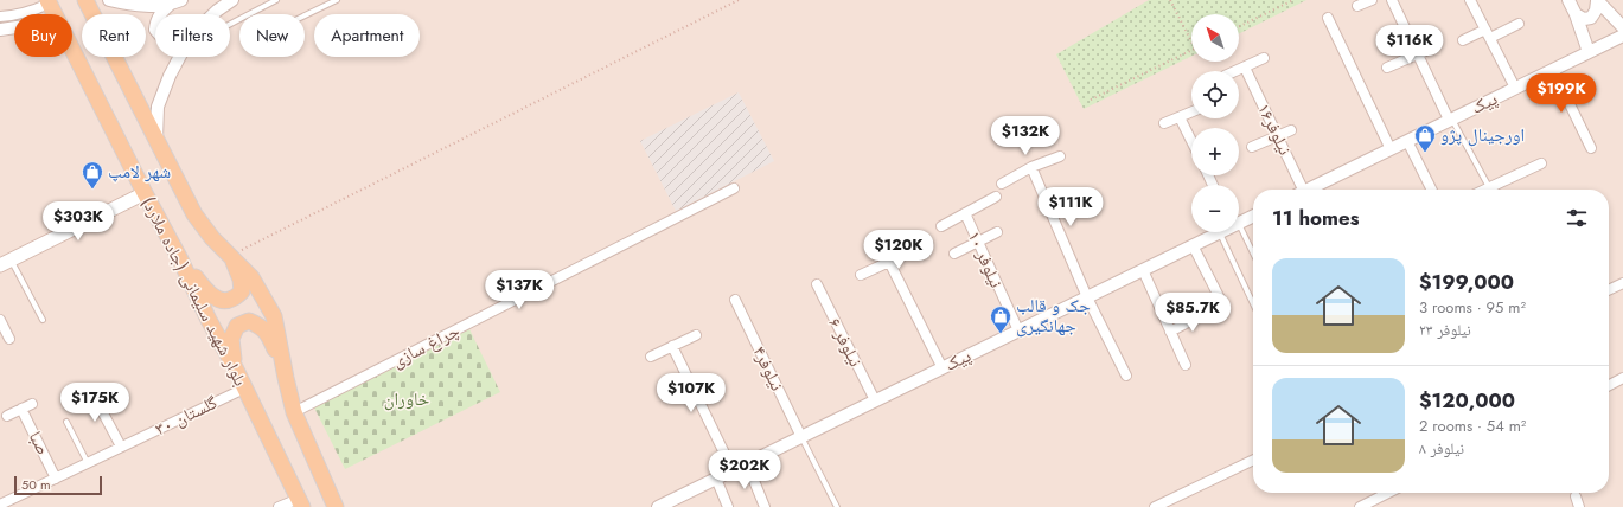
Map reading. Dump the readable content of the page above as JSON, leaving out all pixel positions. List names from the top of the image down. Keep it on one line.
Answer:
{"streets":{"main road":["بلوار شهید سلیمانی (جاده ملارد)"],"street":["پیک","نیلوفر۱۶","نیلوفر ۱۰","نیلوفر ۶","چراغ سازی","نیلوفر۴","گلستان ۳۰","صبا"]},"crossings":[["پیک","نیلوفر ۱۰"],["پیک","نیلوفر ۶"],["پیک","نیلوفر۴"],["بلوار شهید سلیمانی (جاده ملارد)","چراغ سازی"],["بلوار شهید سلیمانی (جاده ملارد)","گلستان ۳۰"],["گلستان ۳۰","صبا"]],"parks":["خاوران"],"places":{"shop":["اورجینال پژو","شهر لامپ","جک و قالب جهانگیری"]},"scale_bar":"50 m","north":"top left","page":{"map_buttons":["+","−"],"chip":["Buy","Rent","Filters","New","Apartment"],"price":["$116K","$199K","$132K","$111K","$303K","$120K","$137K","$85.7K","$107K","$175K","$202K"],"heading":"11 homes","list":[{"name":"$199,000","note":"3 rooms · 95 m² · نیلوفر ۲۳"},{"name":"$120,000","note":"2 rooms · 54 m² · نیلوفر ۸"}],"scale":"50 m"}}
